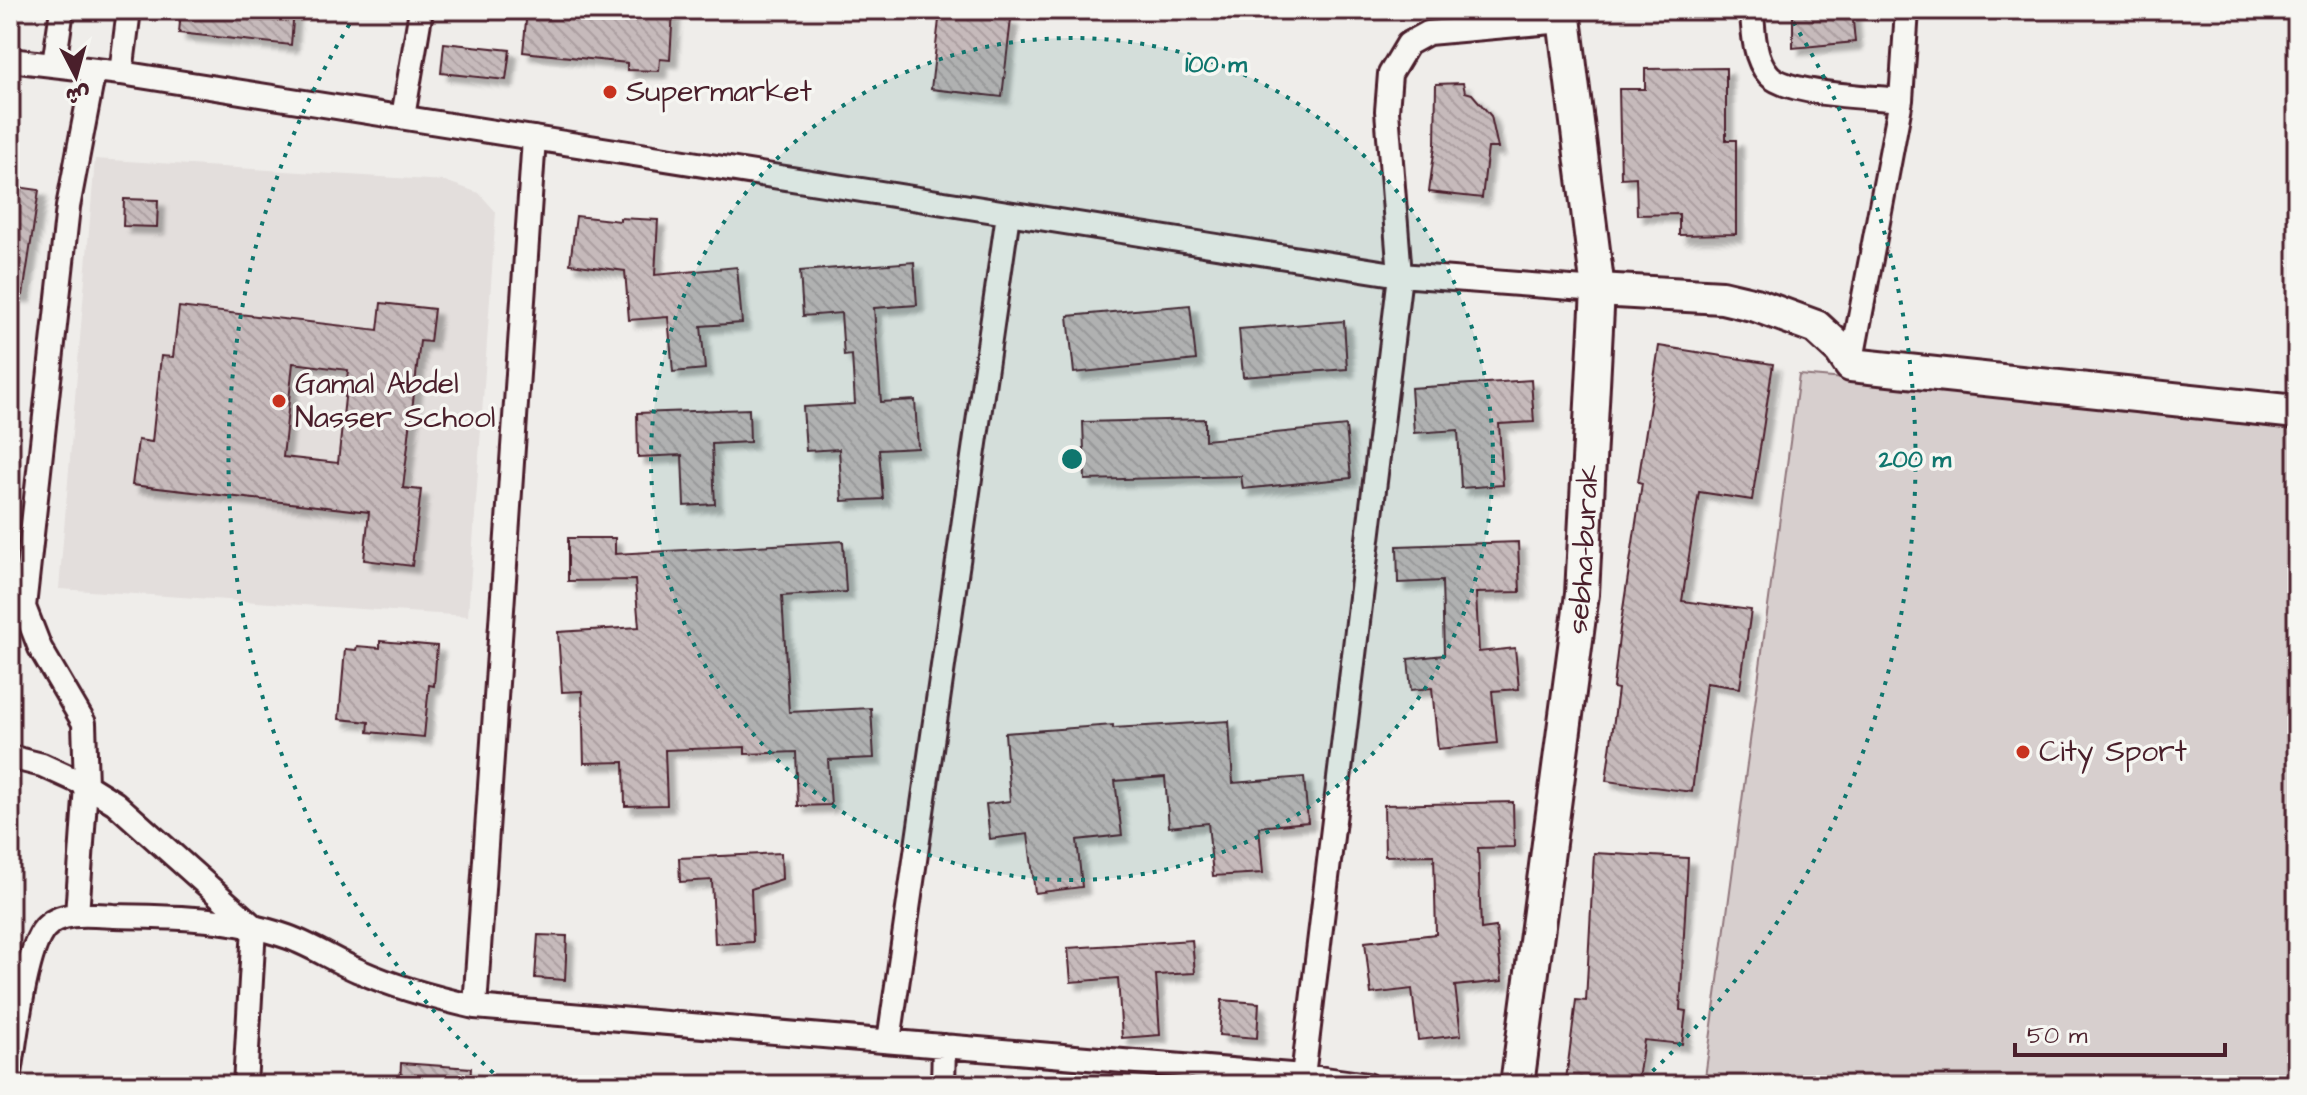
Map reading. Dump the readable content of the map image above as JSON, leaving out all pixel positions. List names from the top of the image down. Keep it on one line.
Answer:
{"streets":{"main road":["sebha-burak"]},"places":["Supermarket","Gamal Abdel Nasser School","City Sport"],"scale_bar":"50 m","north":"bottom","rings":["100 m","200 m"]}
